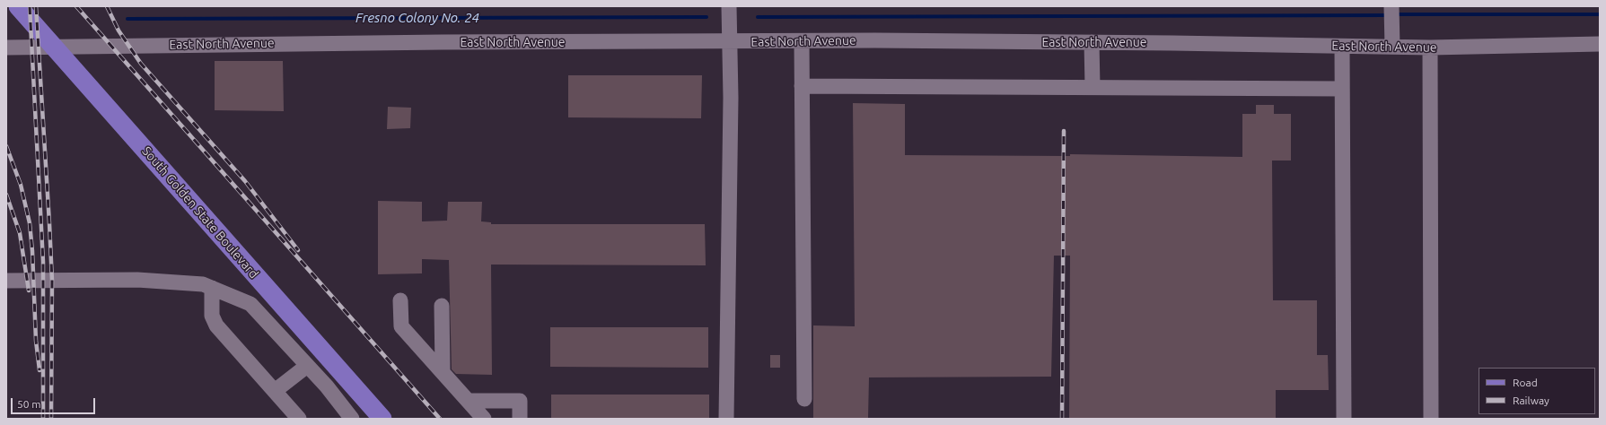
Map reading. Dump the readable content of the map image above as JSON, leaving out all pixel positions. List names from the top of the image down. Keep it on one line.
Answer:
{"streets":{"main road":["South Golden State Boulevard"],"street":["East North Avenue"]},"water":["Fresno Colony No. 24"],"legend":["Road","Railway"],"scale_bar":"50 m"}
